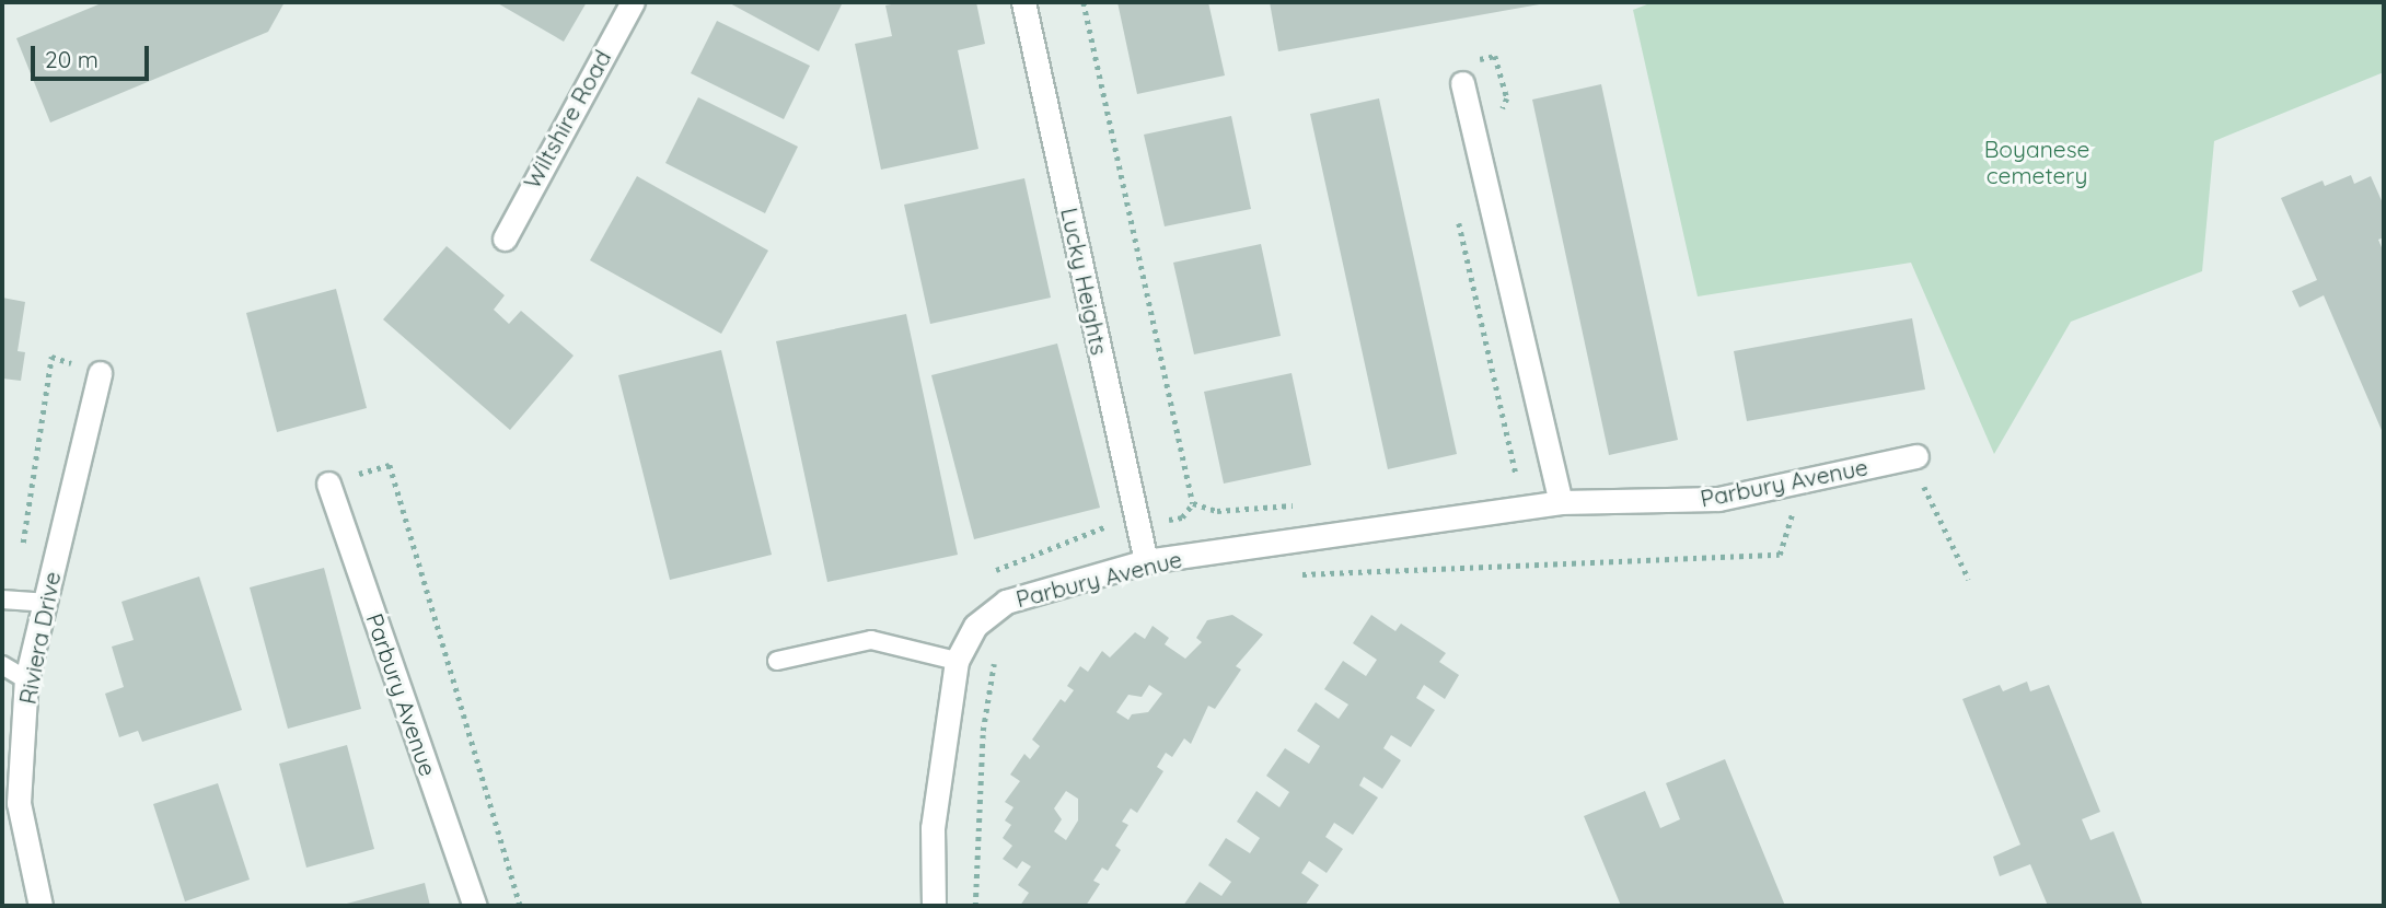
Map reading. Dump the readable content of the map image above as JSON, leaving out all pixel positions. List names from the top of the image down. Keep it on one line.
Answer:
{"streets":{"street":["Wiltshire Road","Lucky Heights","Parbury Avenue","Riviera Drive"]},"crossings":[["Lucky Heights","Parbury Avenue"]],"parks":["Boyanese cemetery"],"scale_bar":"20 m"}
